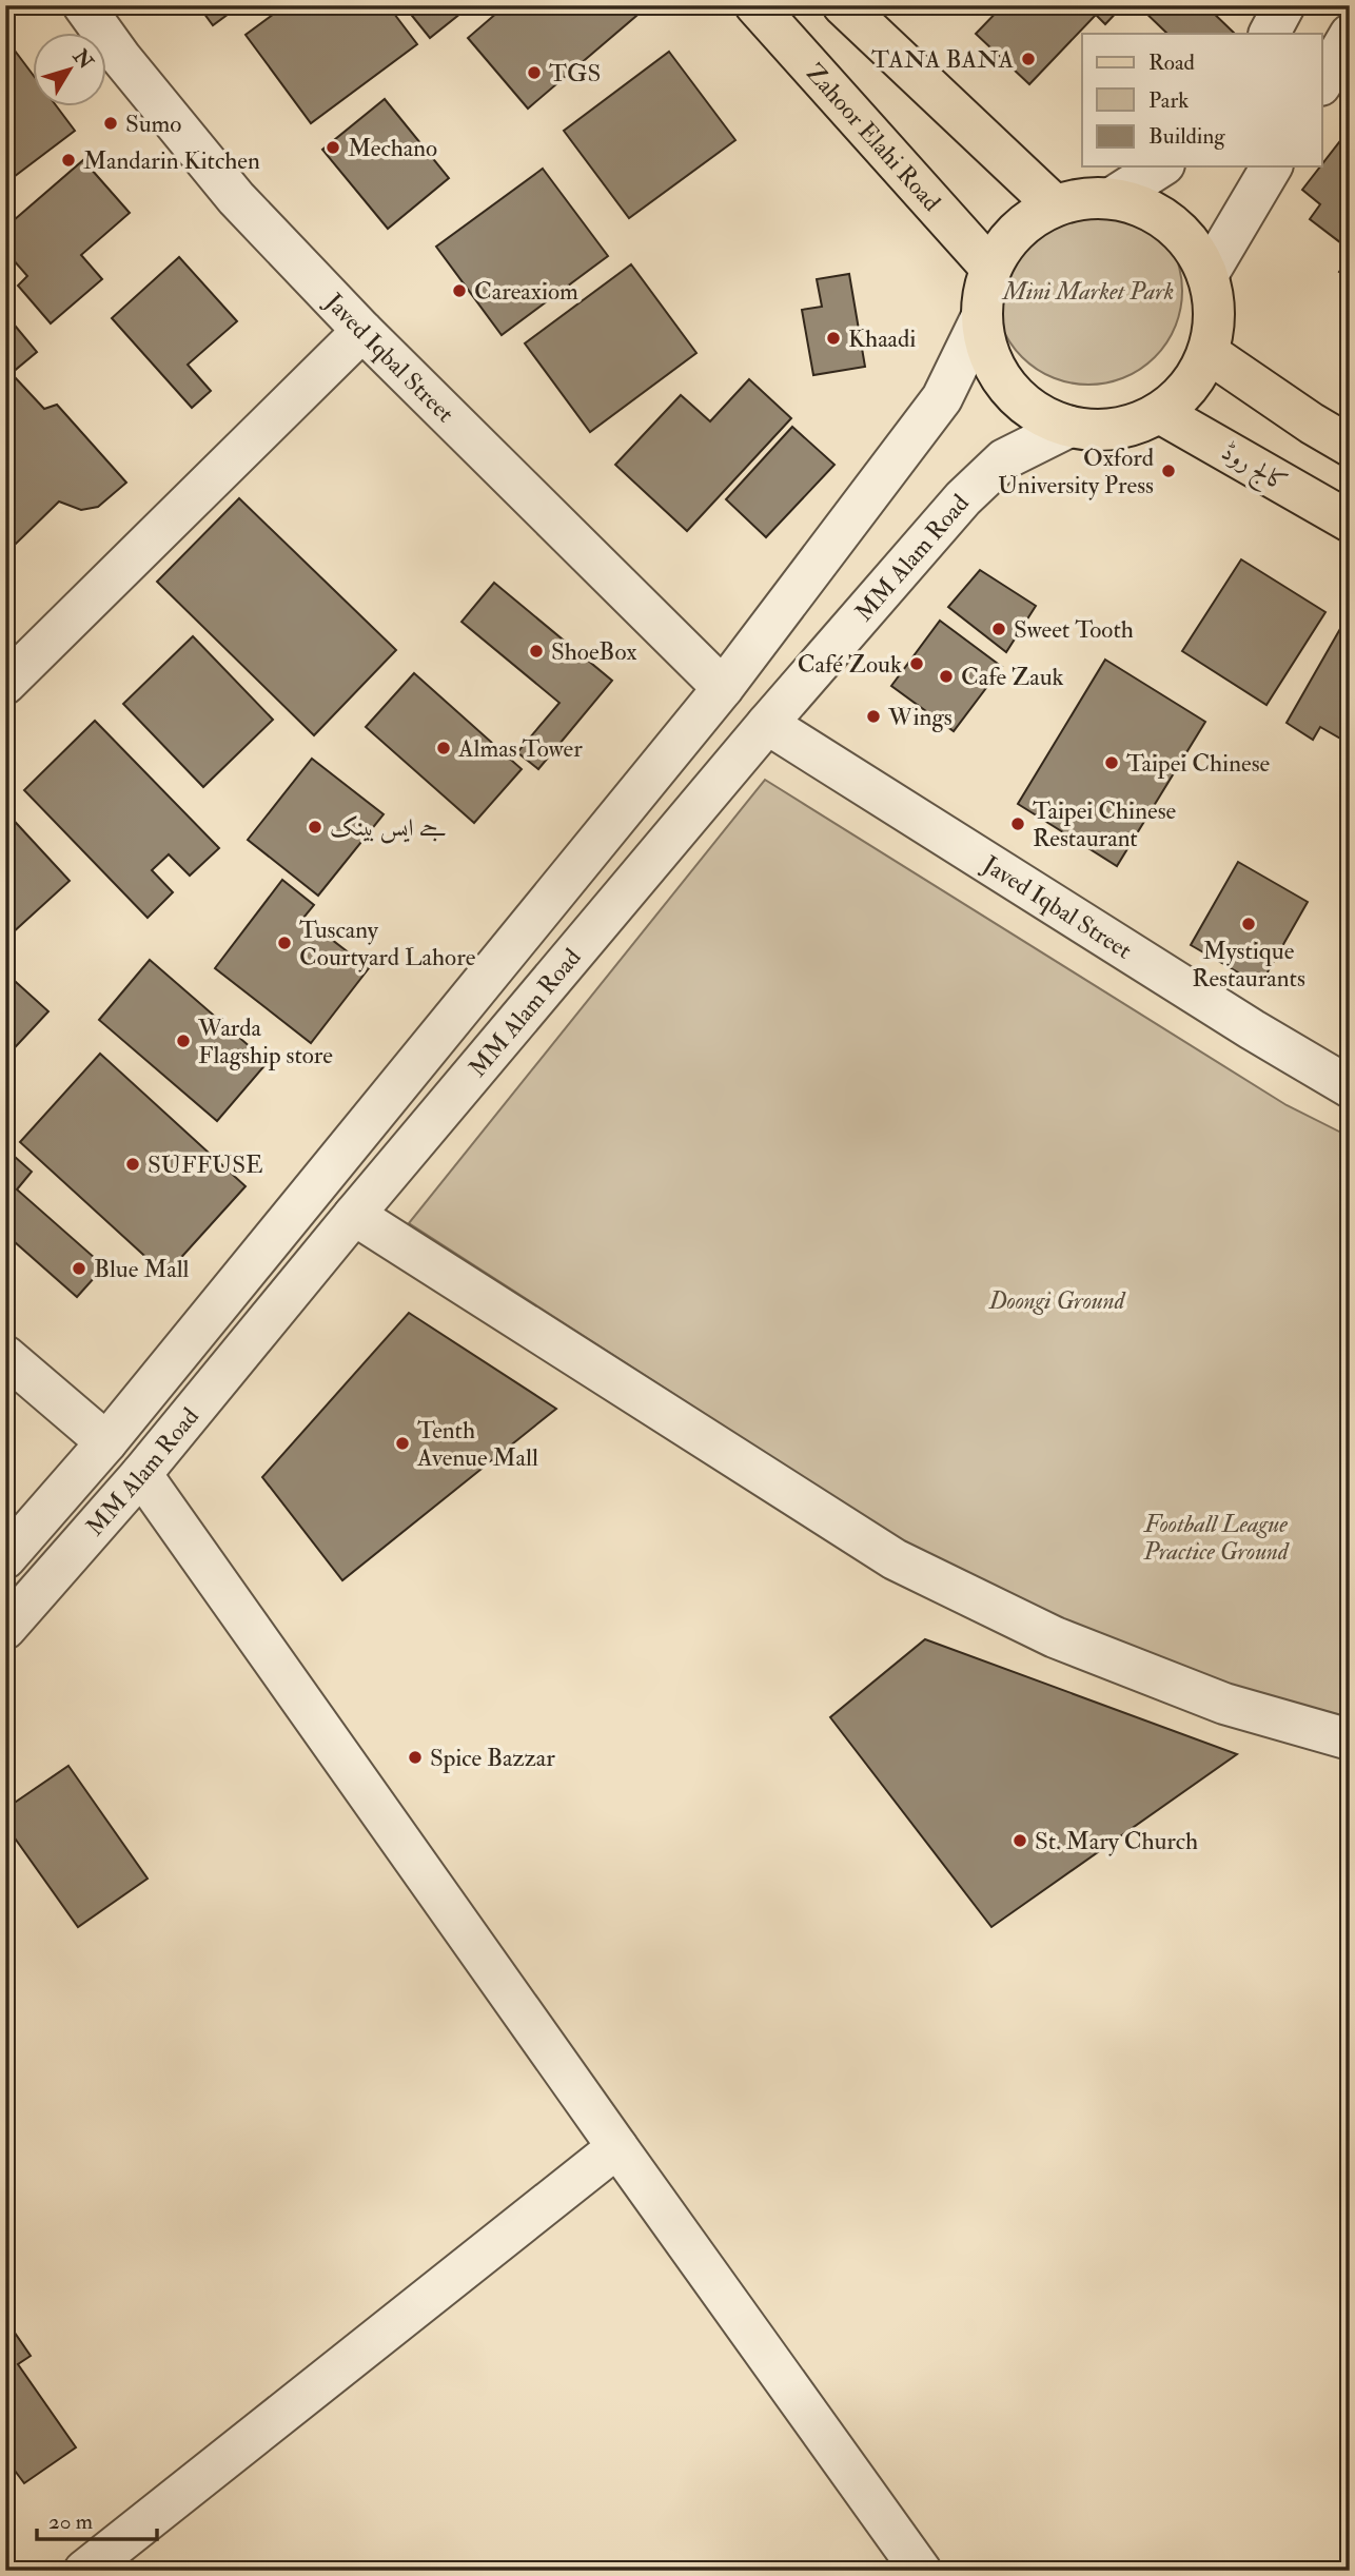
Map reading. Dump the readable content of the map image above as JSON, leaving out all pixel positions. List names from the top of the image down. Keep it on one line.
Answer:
{"streets":{"main road":["Zahoor Elahi Road","کالج روڈ"],"street":["Javed Iqbal Street","MM Alam Road"]},"crossings":[["Zahoor Elahi Road","کالج روڈ"],["Zahoor Elahi Road","MM Alam Road"],["Javed Iqbal Street","MM Alam Road"],["کالج روڈ","MM Alam Road"]],"parks":["Mini Market Park","Doongi Ground","Football League Practice Ground"],"places":["TANA BANA","TGS","Sumo","Mechano","Mandarin Kitchen","Careaxiom","Khaadi","Oxford University Press","Sweet Tooth","ShoeBox","Café Zouk","Cafe Zauk","Wings","Almas Tower","Taipei Chinese","Taipei Chinese Restaurant","جے ایس بینک","Mystique Restaurants","Tuscany Courtyard Lahore","Warda Flagship store","SUFFUSE","Blue Mall","Tenth Avenue Mall","Spice Bazzar","St. Mary Church"],"legend":["Road","Park","Building"],"scale_bar":"20 m","north":"top right"}
